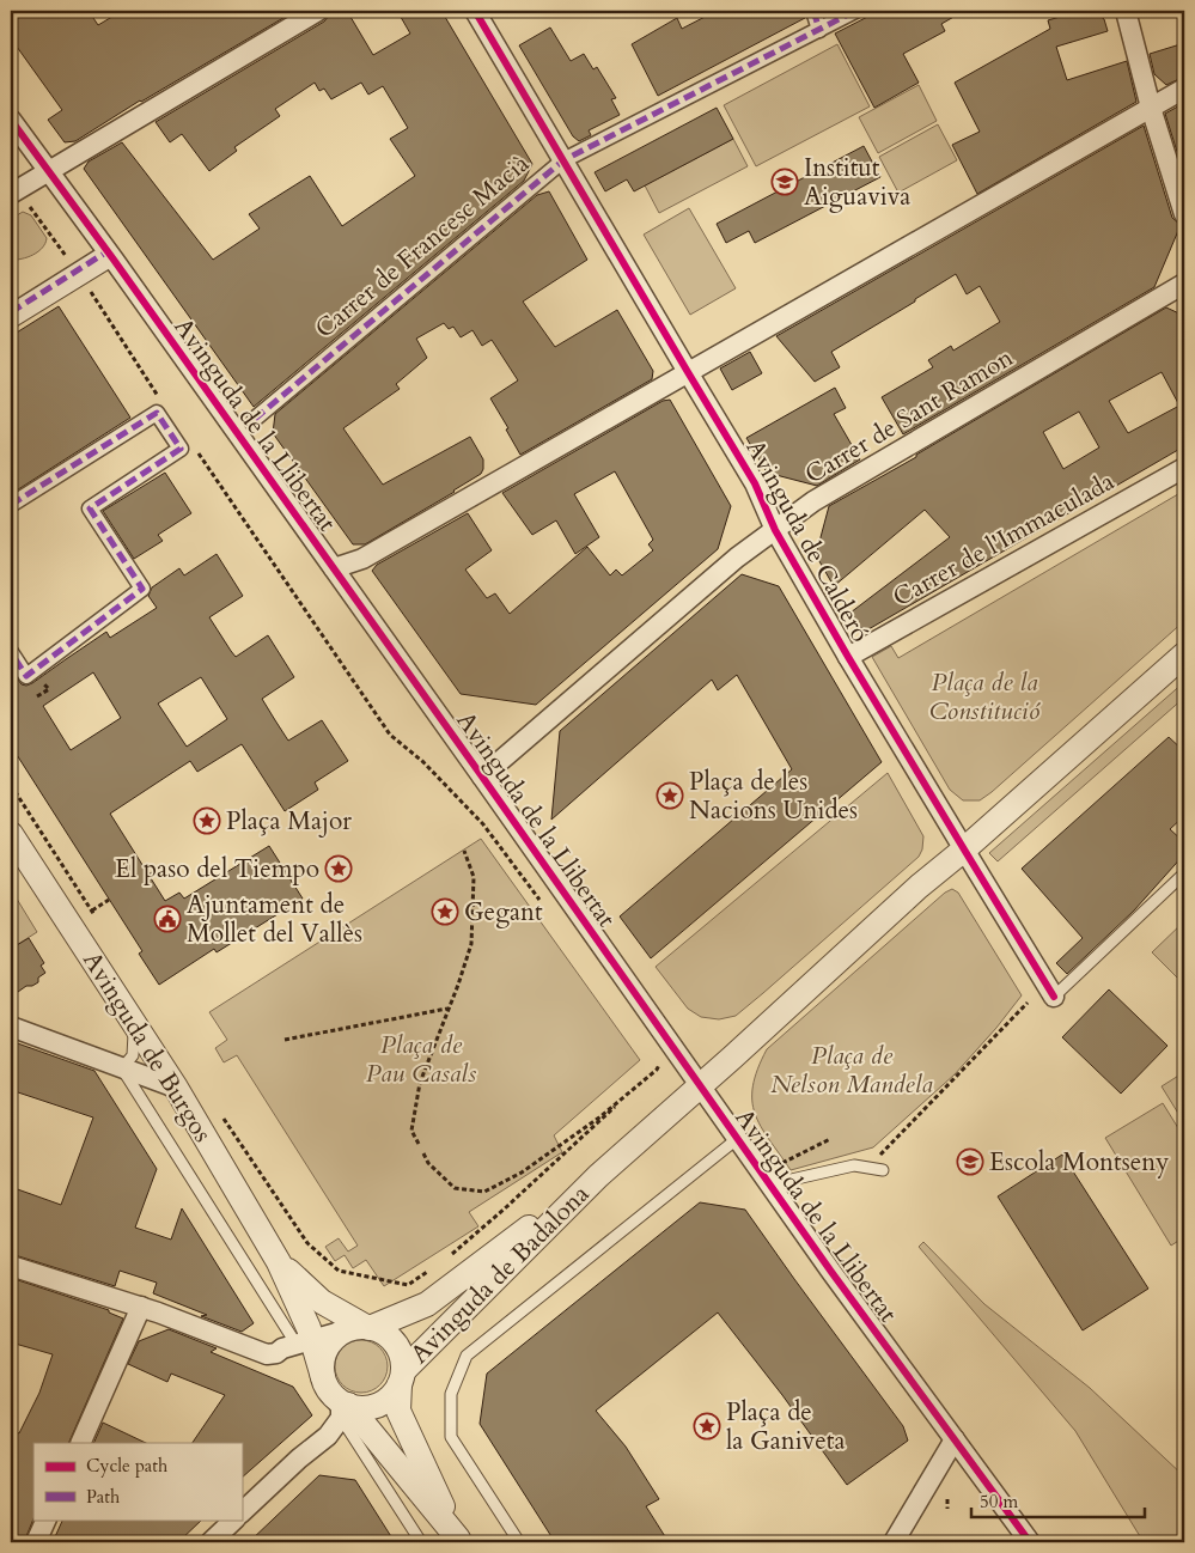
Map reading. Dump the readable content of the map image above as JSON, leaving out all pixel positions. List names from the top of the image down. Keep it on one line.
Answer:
{"streets":{"street":["Carrer de Francesc Macià","Carrer de Sant Ramon","Avinguda de la Llibertat","Carrer de l'Immaculada","Avinguda de Calderó","Avinguda de Burgos","Avinguda de Badalona"]},"crossings":[["Carrer de Francesc Macià","Avinguda de Calderó"],["Carrer de Sant Ramon","Avinguda de la Llibertat"],["Carrer de Sant Ramon","Avinguda de Calderó"],["Avinguda de la Llibertat","Avinguda de Badalona"],["Carrer de l'Immaculada","Avinguda de Calderó"],["Avinguda de Calderó","Avinguda de Badalona"],["Avinguda de Burgos","Avinguda de Badalona"]],"parks":["Plaça de la Constitució","Plaça de Pau Casals","Plaça de Nelson Mandela"],"places":{"school or university":["Institut Aiguaviva","Escola Montseny"],"place":["Plaça de les Nacions Unides","Plaça Major","El paso del Tiempo","Gegant","Plaça de la Ganiveta"],"public building":["Ajuntament de Mollet del Vallès"]},"legend":["Cycle path","Path"],"scale_bar":"50 m"}
